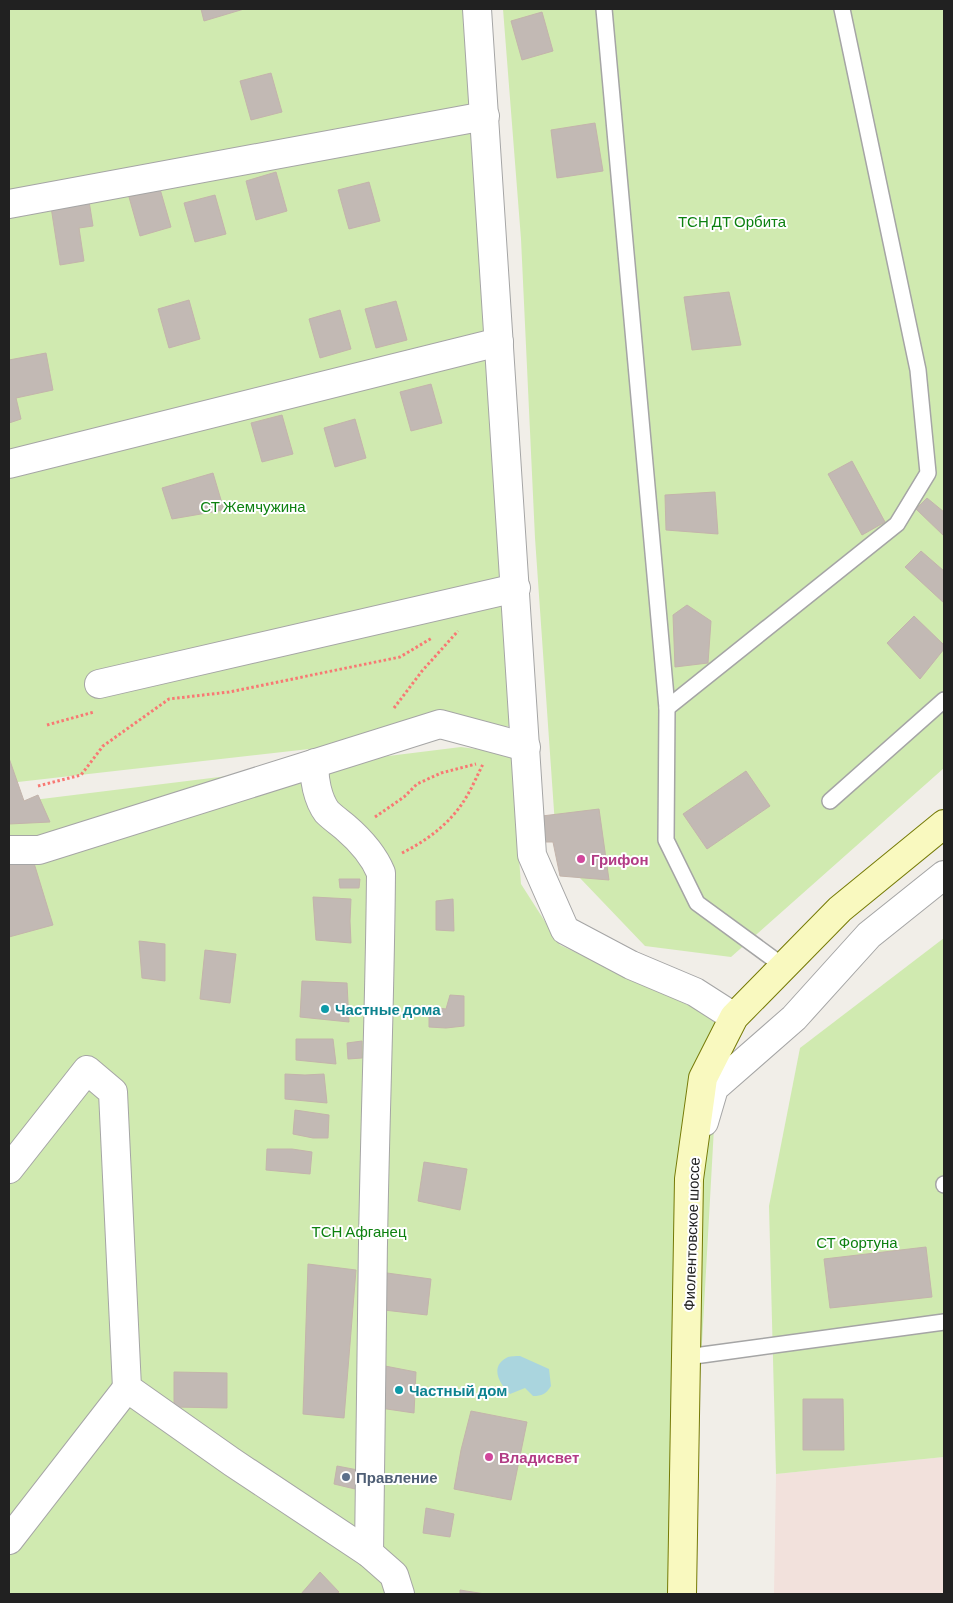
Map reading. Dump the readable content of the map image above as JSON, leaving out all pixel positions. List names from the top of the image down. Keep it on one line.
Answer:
{"streets":{"main road":["Фиолентовское шоссе"]},"parks":["ТСН ДТ Орбита","СТ Жемчужина","ТСН Афганец","СТ Фортуна"],"places":["Грифон","Частные дома","Частный дом","Владисвет","Правление"]}
